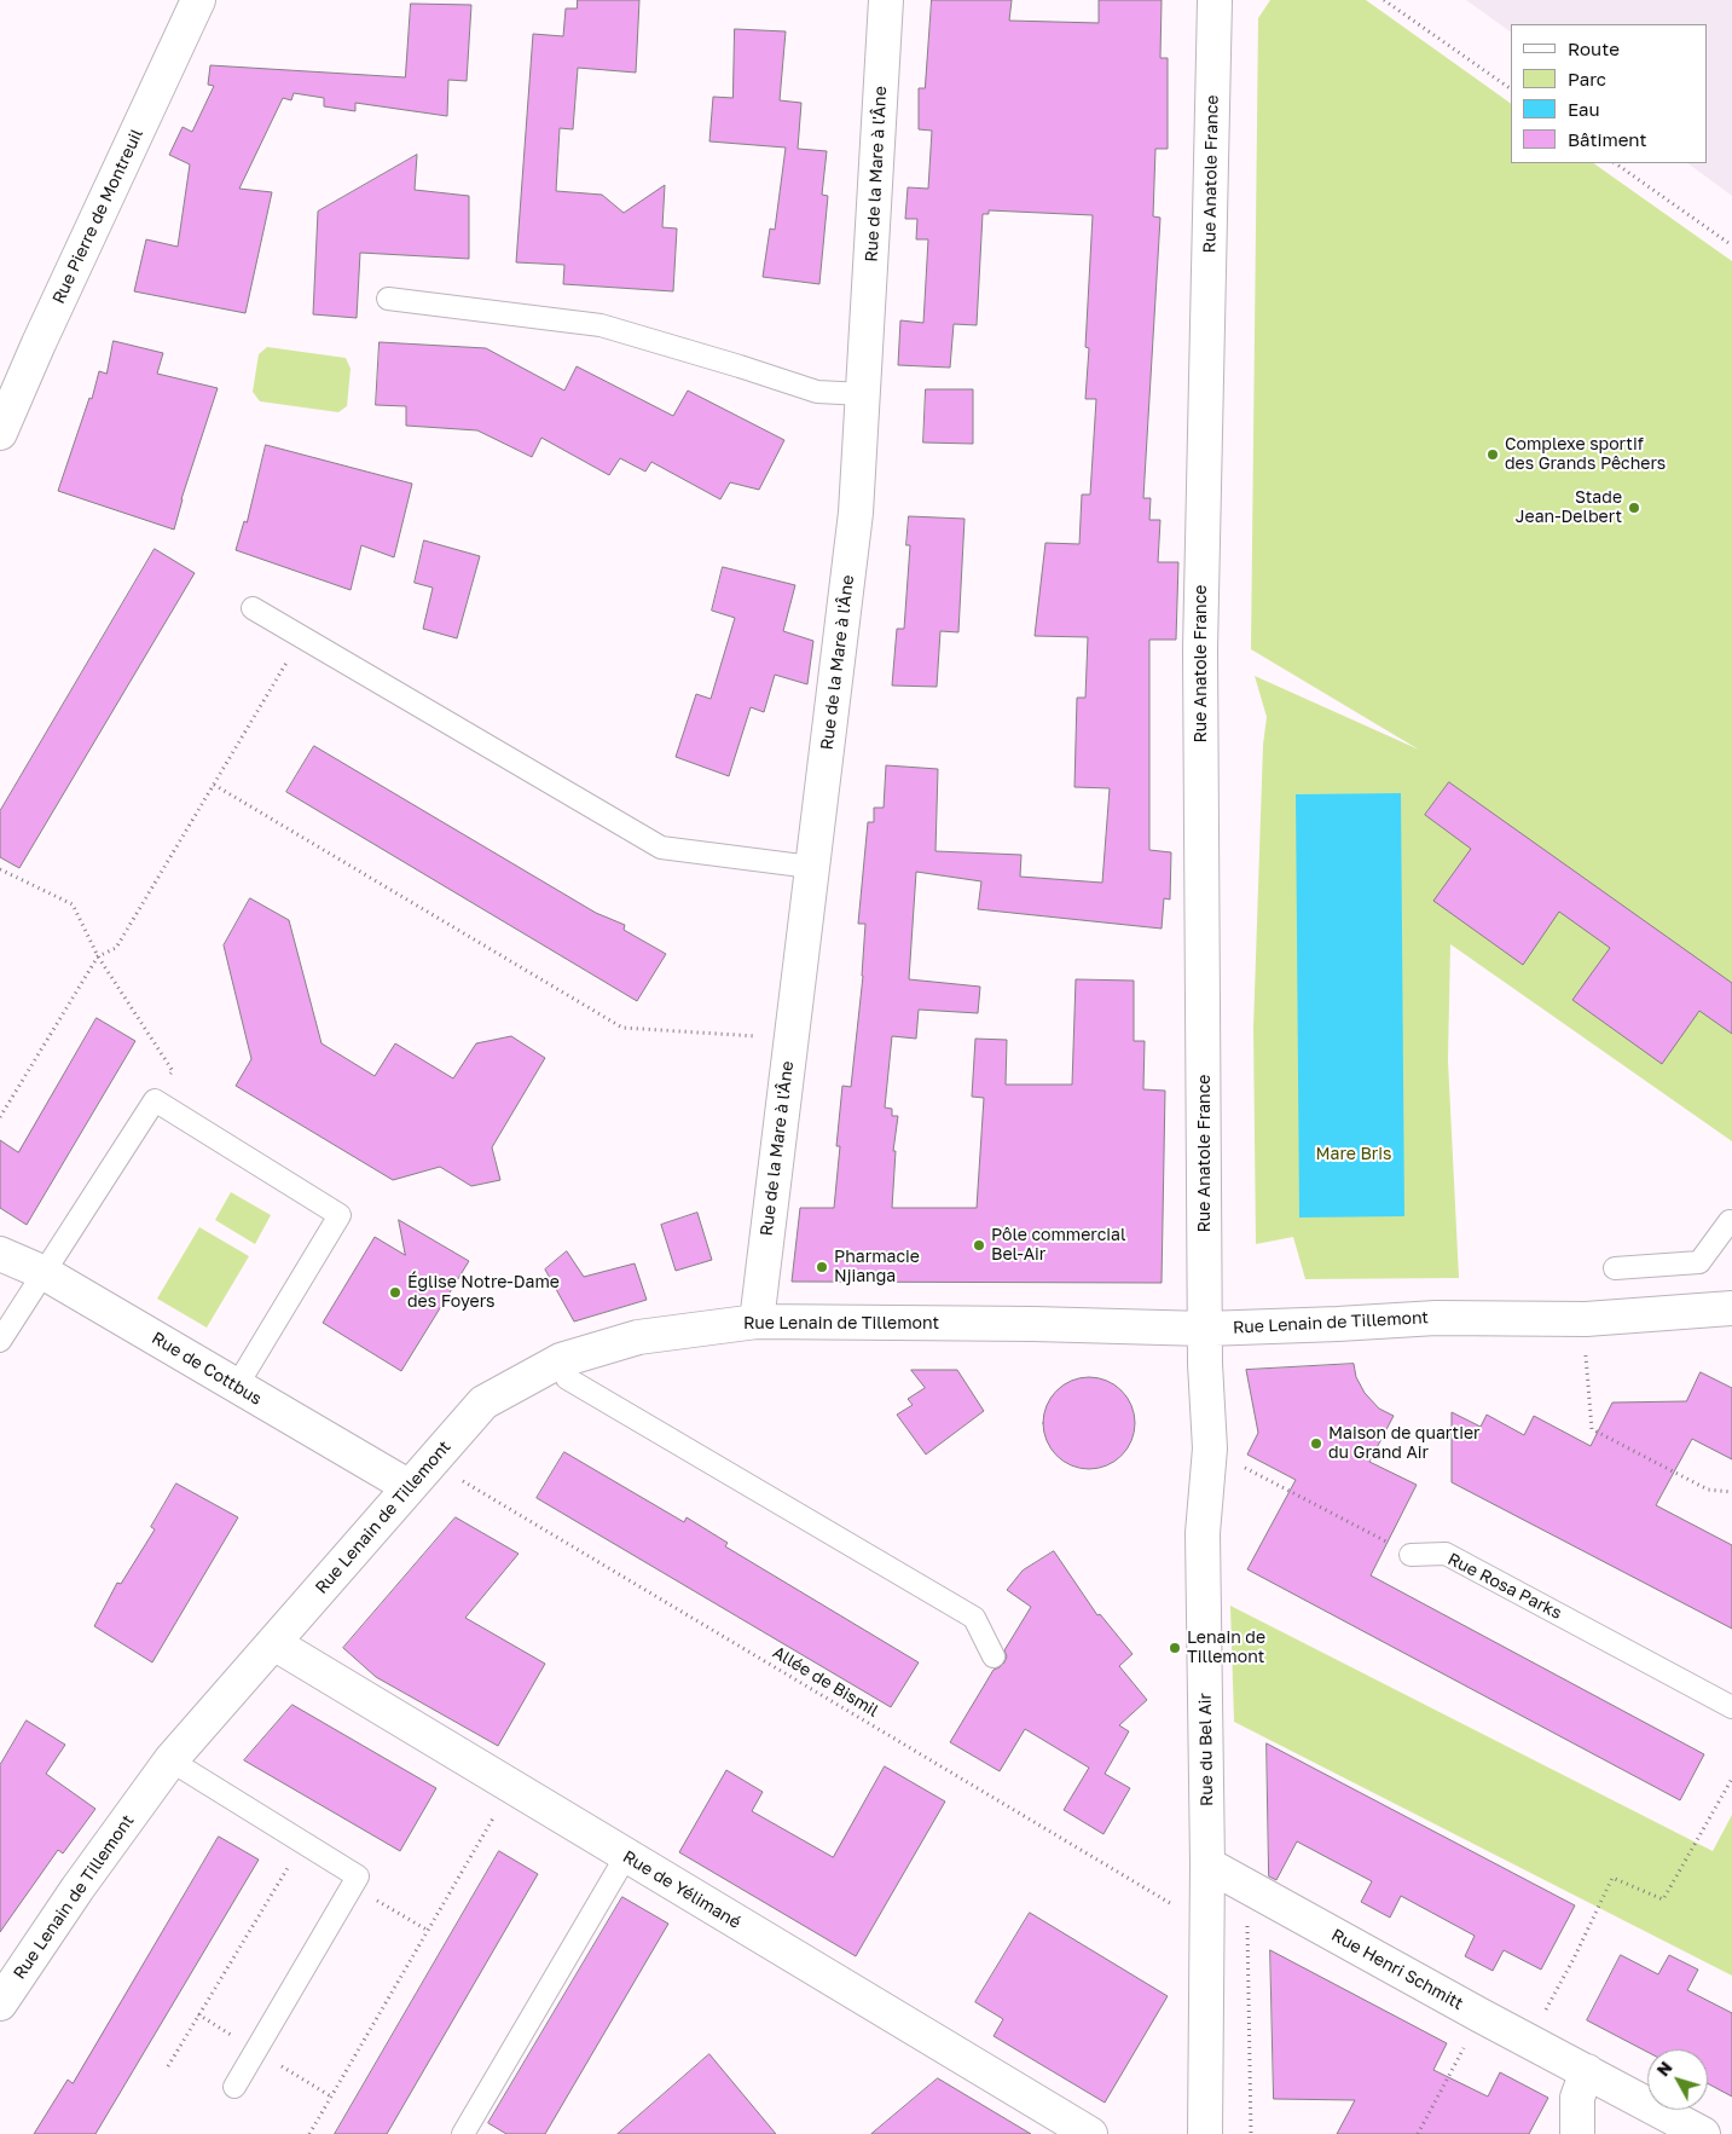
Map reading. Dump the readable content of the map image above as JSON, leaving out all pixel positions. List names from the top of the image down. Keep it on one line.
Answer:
{"streets":{"street":["Rue de la Mare à l'Âne","Rue Anatole France","Rue Pierre de Montreuil","Rue Lenain de Tillemont","Rue de Cottbus","Rue du Bel Air","Rue de Yélimané","Rue Henri Schmitt"],"lane":["Rue Rosa Parks"],"path":["Allée de Bismil"]},"crossings":[["Rue de la Mare à l'Âne","Rue Lenain de Tillemont"],["Rue Anatole France","Rue Lenain de Tillemont"],["Rue Anatole France","Rue du Bel Air"],["Rue Lenain de Tillemont","Rue de Cottbus"],["Rue Lenain de Tillemont","Allée de Bismil"],["Rue Lenain de Tillemont","Rue du Bel Air"],["Rue Lenain de Tillemont","Rue de Yélimané"],["Allée de Bismil","Rue du Bel Air"],["Rue du Bel Air","Rue Henri Schmitt"]],"parks":["Mare Bris"],"places":["Complexe sportif des Grands Pêchers","Stade Jean-Delbert","Pôle commercial Bel-Air","Pharmacie Njianga","Église Notre-Dame des Foyers","Maison de quartier du Grand Air","Lenain de Tillemont"],"legend":["Route","Parc","Eau","Bâtiment"],"north":"top left"}
